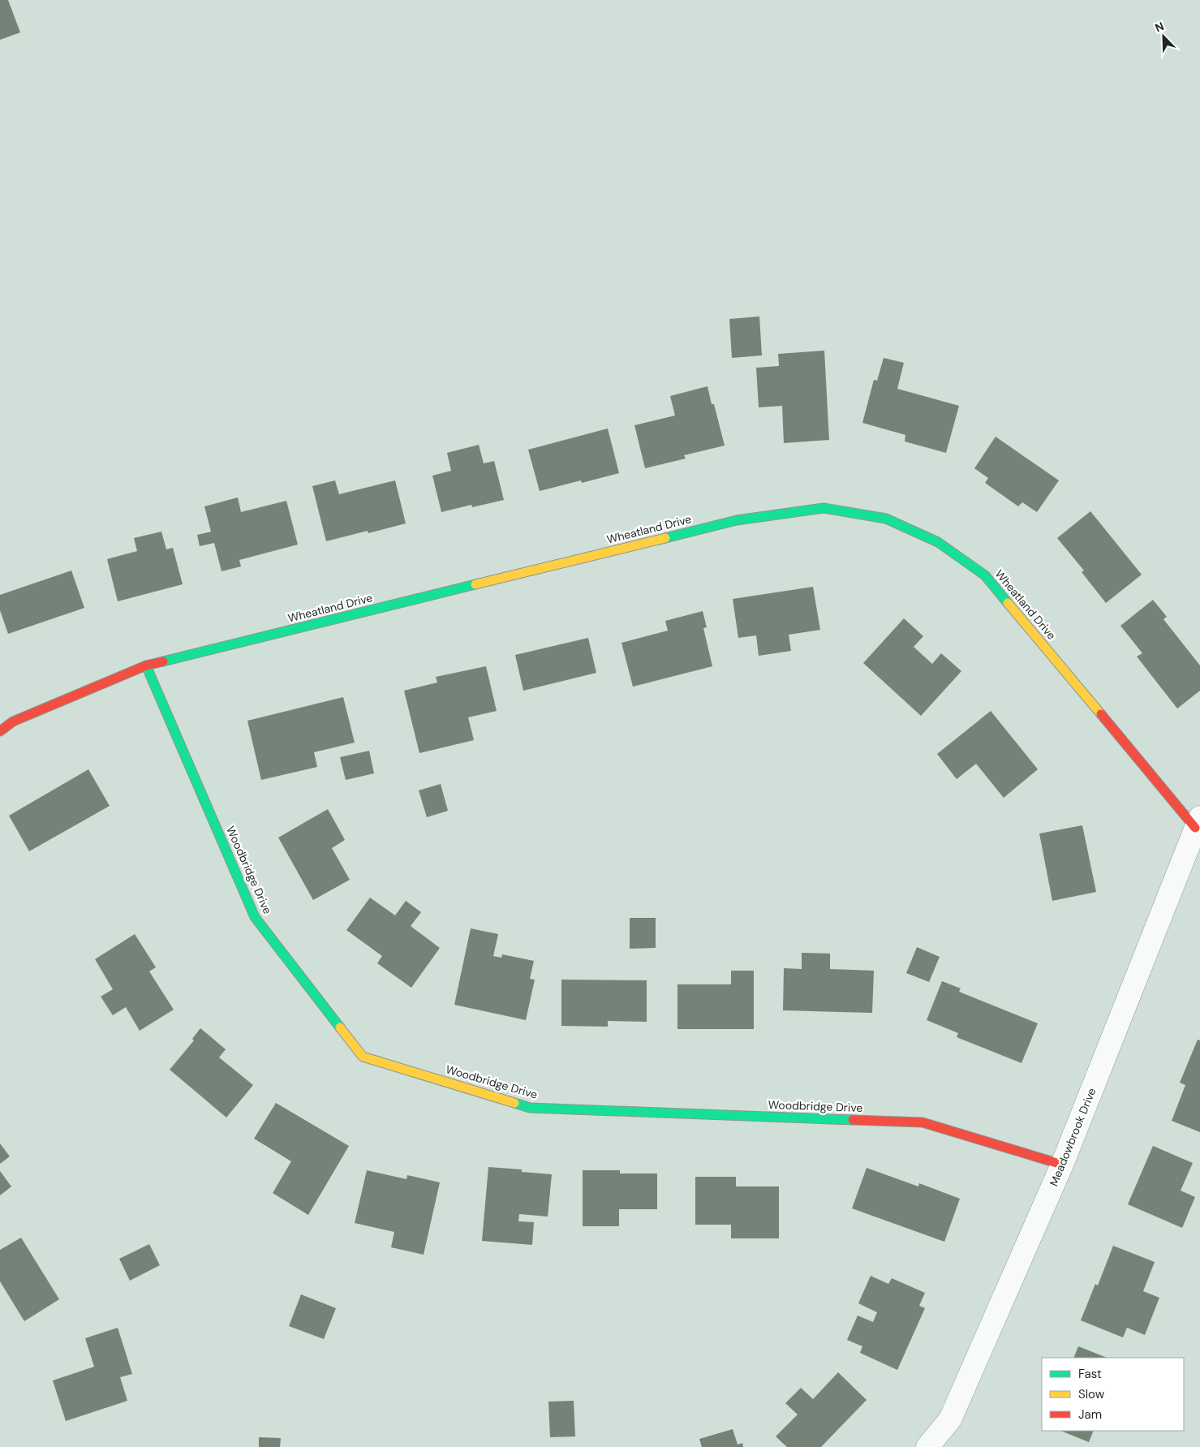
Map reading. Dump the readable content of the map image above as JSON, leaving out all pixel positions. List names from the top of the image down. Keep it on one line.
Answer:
{"streets":{"street":["Wheatland Drive","Woodbridge Drive","Meadowbrook Drive"]},"crossings":[["Wheatland Drive","Woodbridge Drive"],["Wheatland Drive","Meadowbrook Drive"],["Woodbridge Drive","Meadowbrook Drive"]],"legend":["Fast","Slow","Jam"],"north":"top left"}
